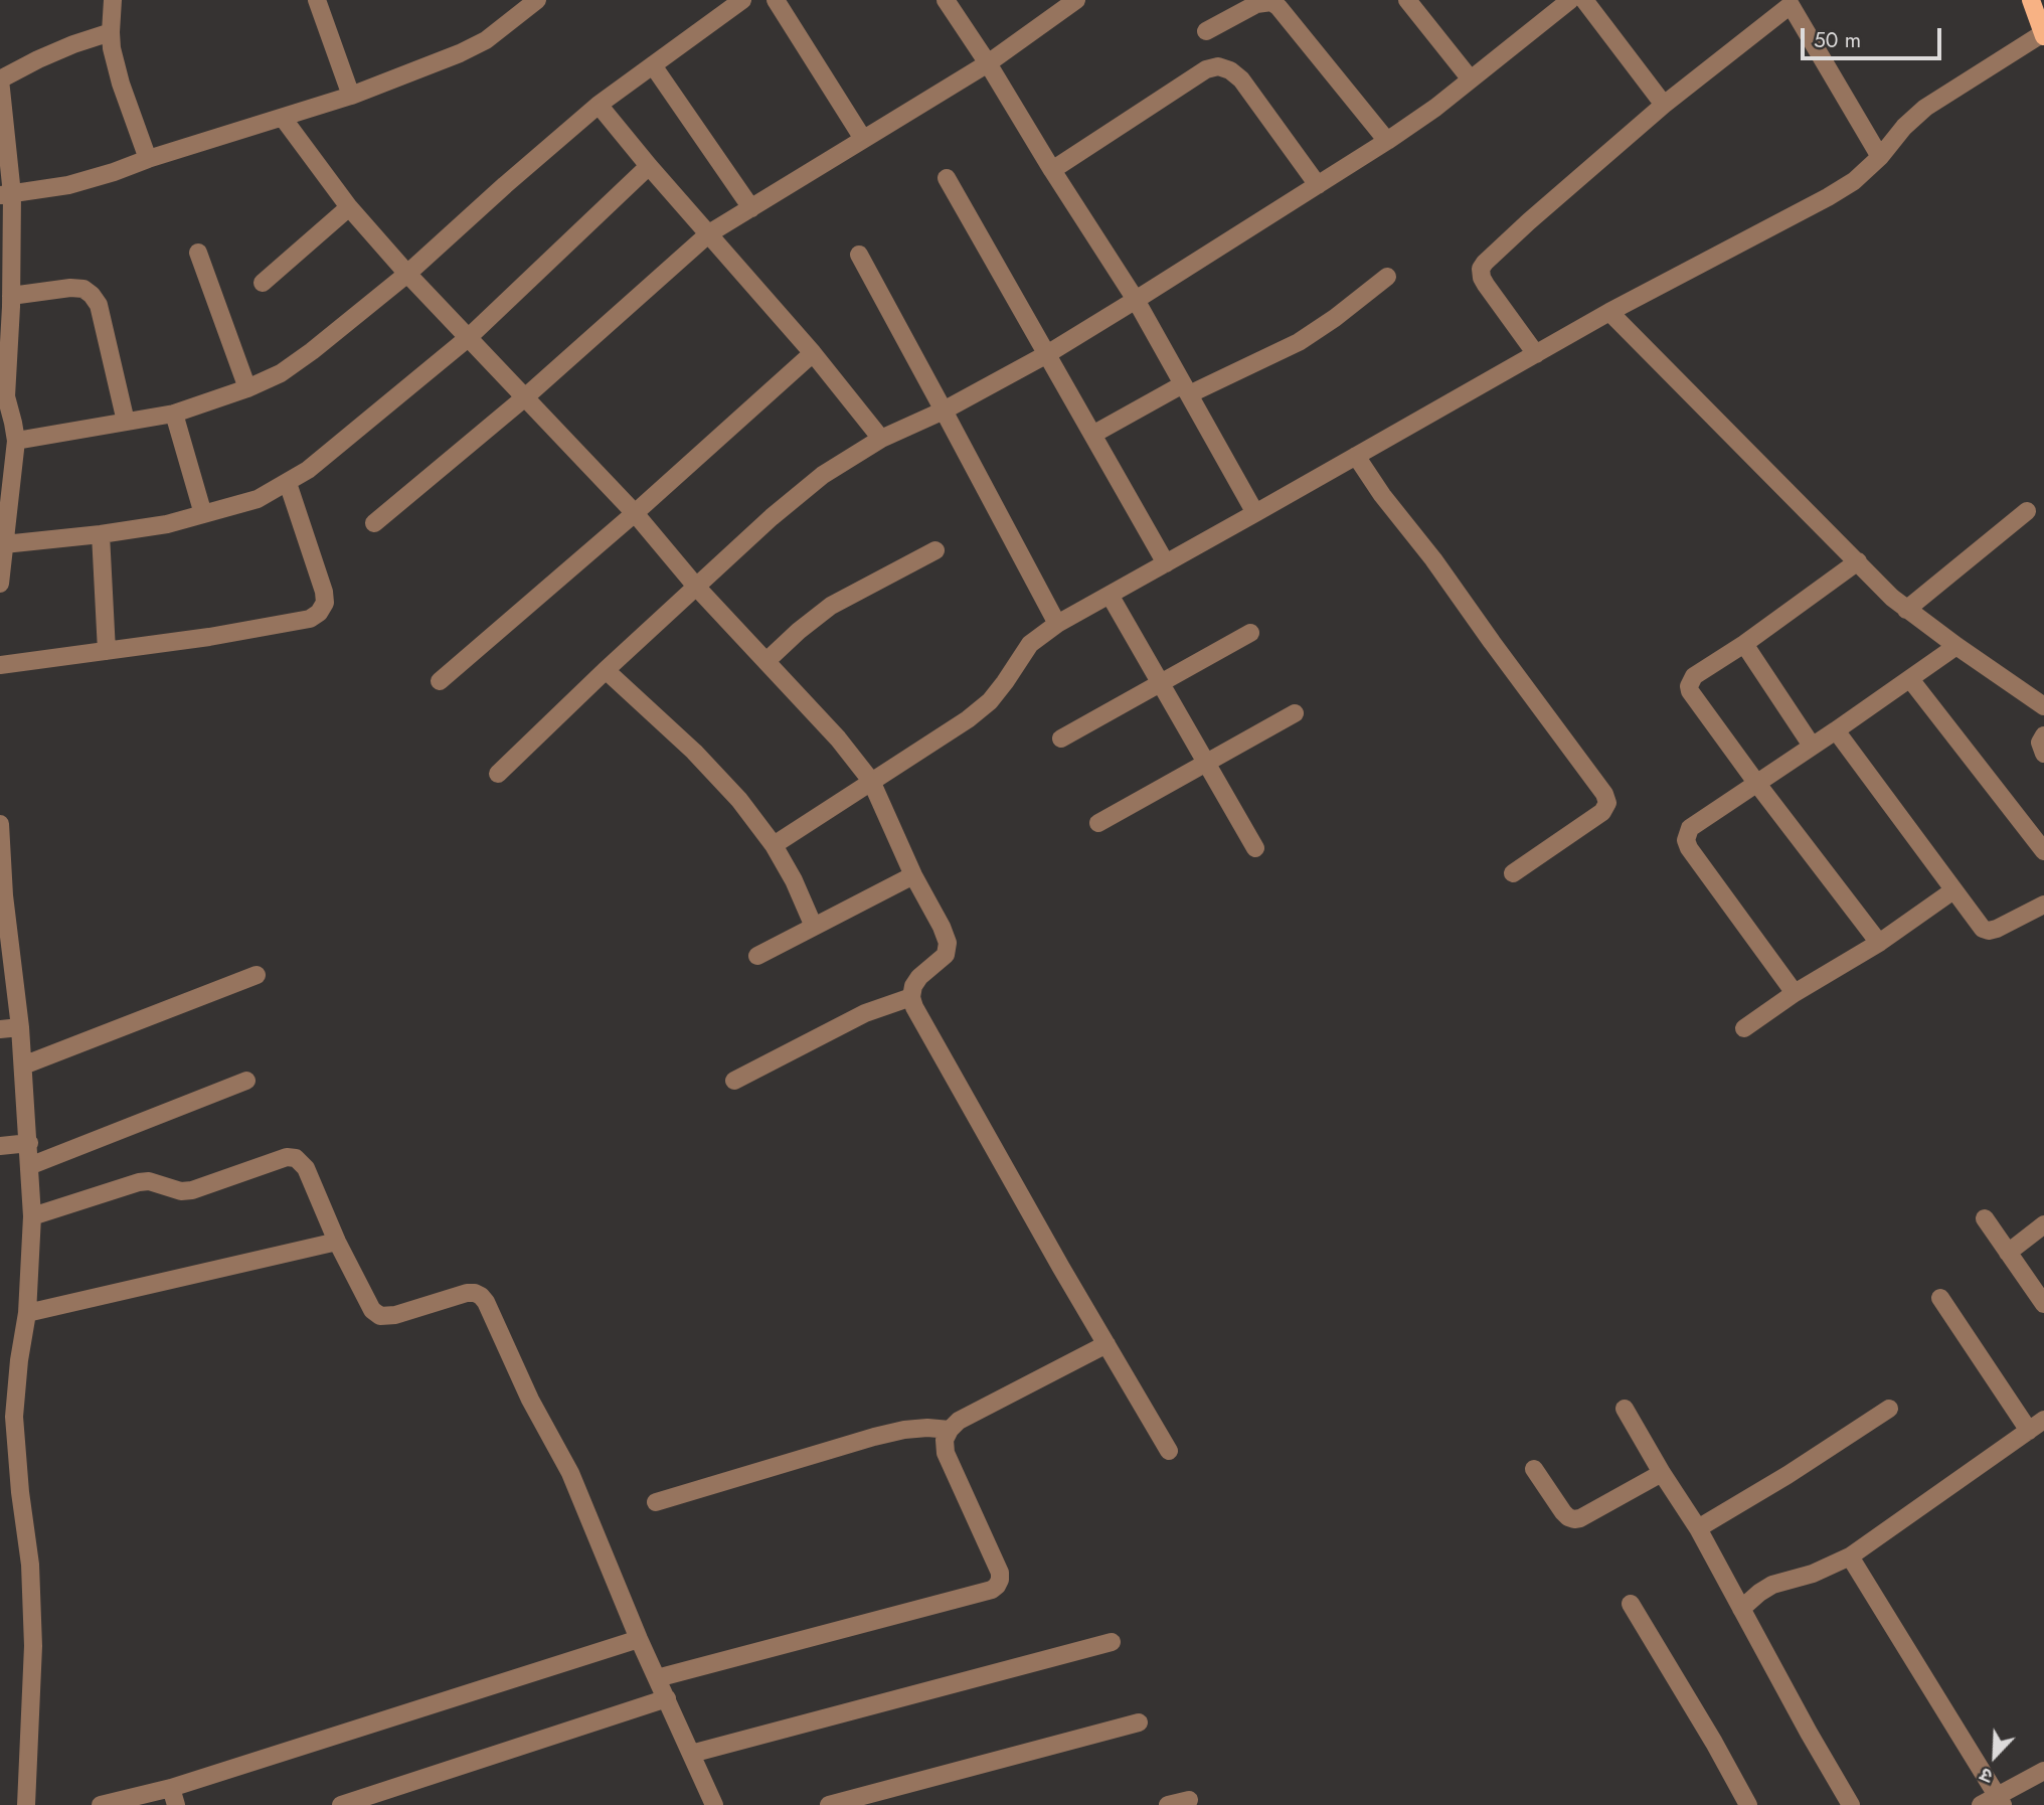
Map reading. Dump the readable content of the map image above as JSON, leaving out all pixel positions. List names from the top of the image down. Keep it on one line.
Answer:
{"scale_bar":"50 m","north":"bottom left"}
